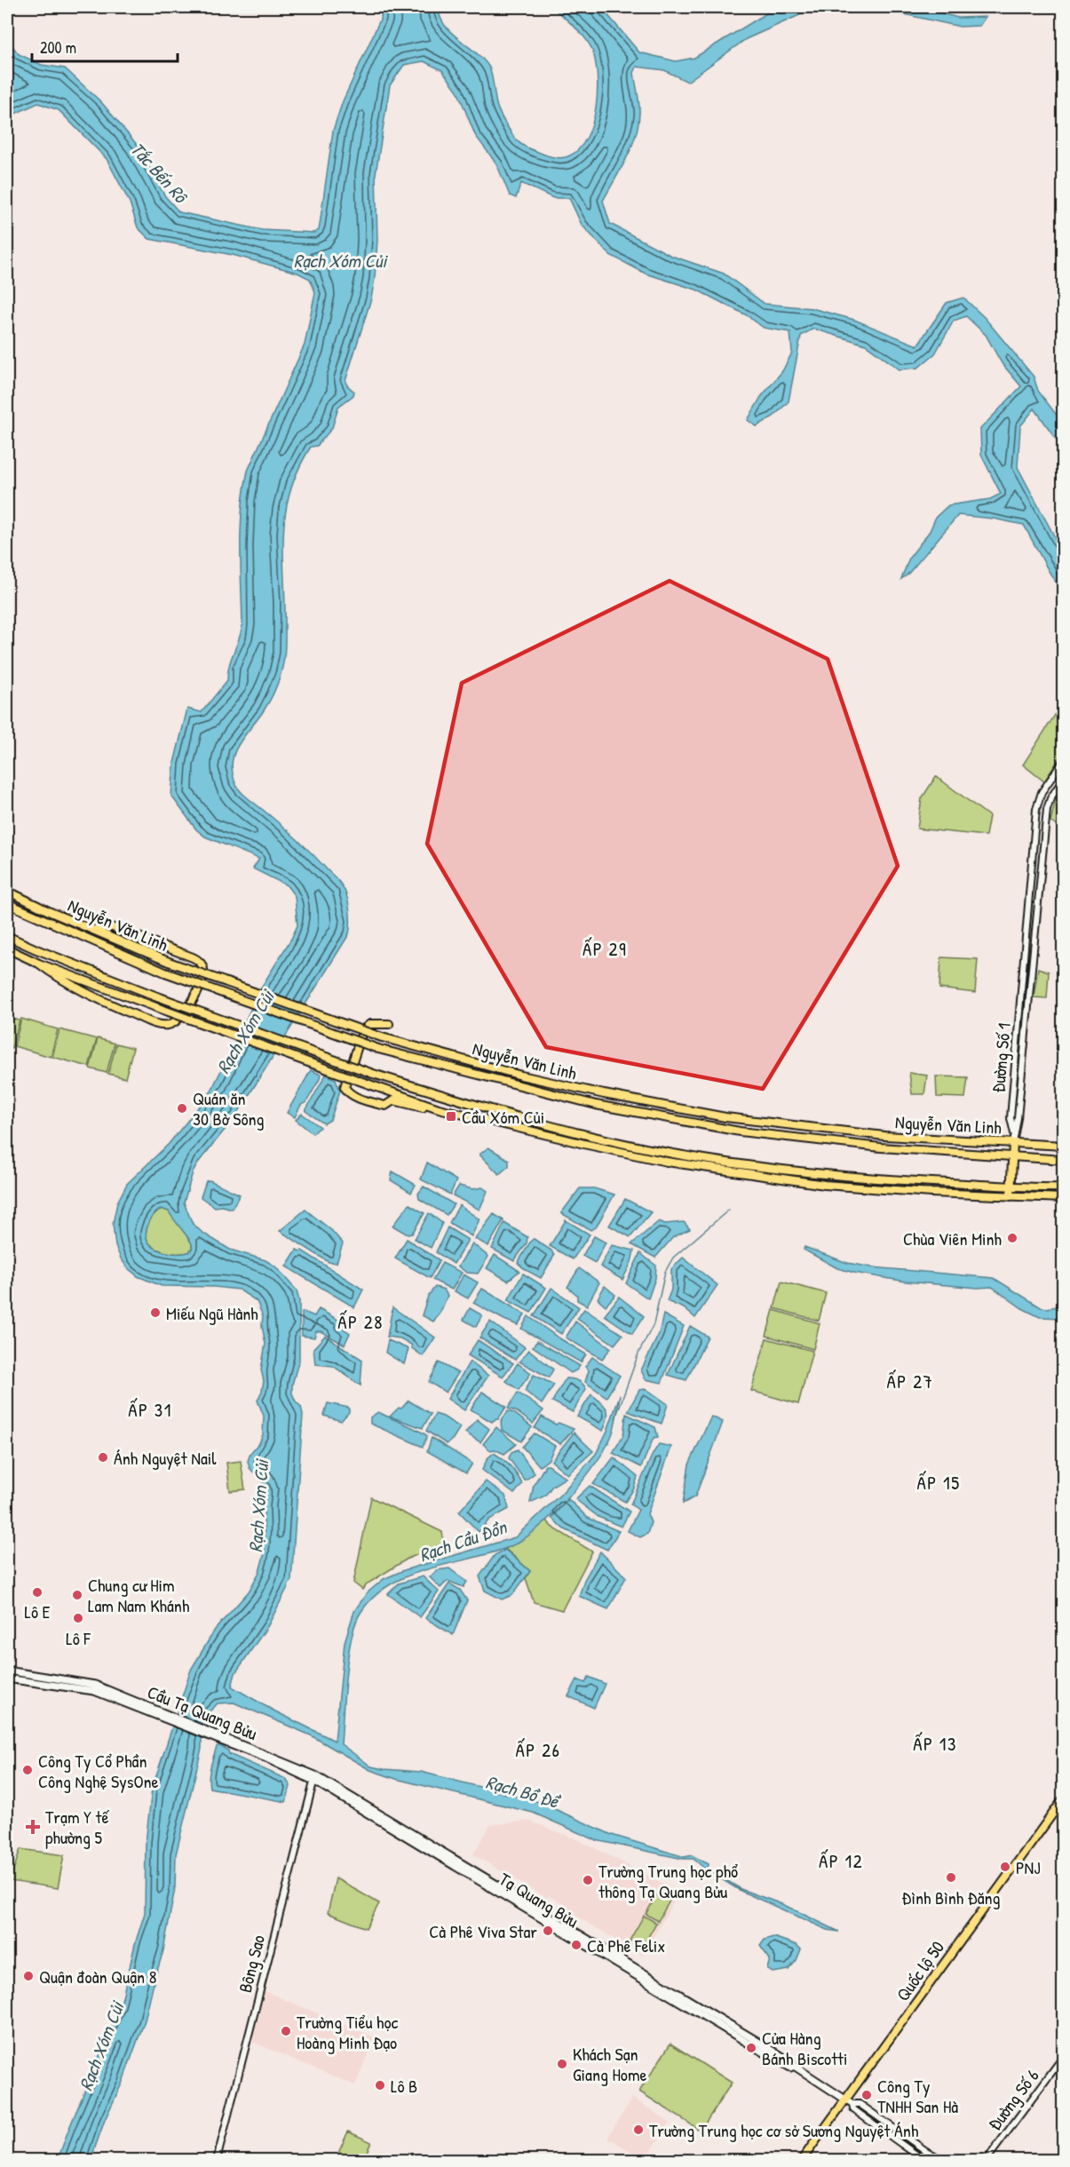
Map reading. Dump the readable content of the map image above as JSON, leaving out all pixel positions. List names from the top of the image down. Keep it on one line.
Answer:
{"streets":{"main road":["Nguyễn Văn Linh","Cầu Tạ Quang Bửu","Tạ Quang Bửu","Quốc lộ 50"],"street":["Đường Số 1","Bông Sao","Đường Số 6"]},"crossings":[["Cầu Tạ Quang Bửu","Tạ Quang Bửu"],["Tạ Quang Bửu","Bông Sao"],["Tạ Quang Bửu","Quốc lộ 50"]],"districts":["ẤP 29","ẤP 28","ẤP 27","ẤP 31","ẤP 15","ẤP 13","ẤP 26","ẤP 12"],"water":["Tắc Bến Rô","Rạch Xóm Củi","Rạch Cầu Đồn","Rạch Bồ Đề"],"places":{"other":["Quán ăn 30 Bờ Sông","Chùa Viên Minh","Miếu Ngũ Hành","Ánh Nguyệt Nail","Lô E","Chung cư Him Lam Nam Khánh","Lô F","Công Ty Cổ Phần Công Nghệ SysOne","PNJ","Đình Bình Đăng","Trường Trung học phổ thông Tạ Quang Bửu","Cà Phê Viva Star","Cà Phê Felix","Quận đoàn Quận 8","Trường Tiểu học Hoàng Minh Đạo","Cửa Hàng Bánh Biscotti","Khách Sạn Giang Home","Lô B","Công Ty TNHH San Hà","Trường Trung học cơ sở Sương Nguyệt Ánh"],"transit":["Cầu Xóm Củi"],"health":["Trạm Y tế phường 5"]},"scale_bar":"200 m"}
